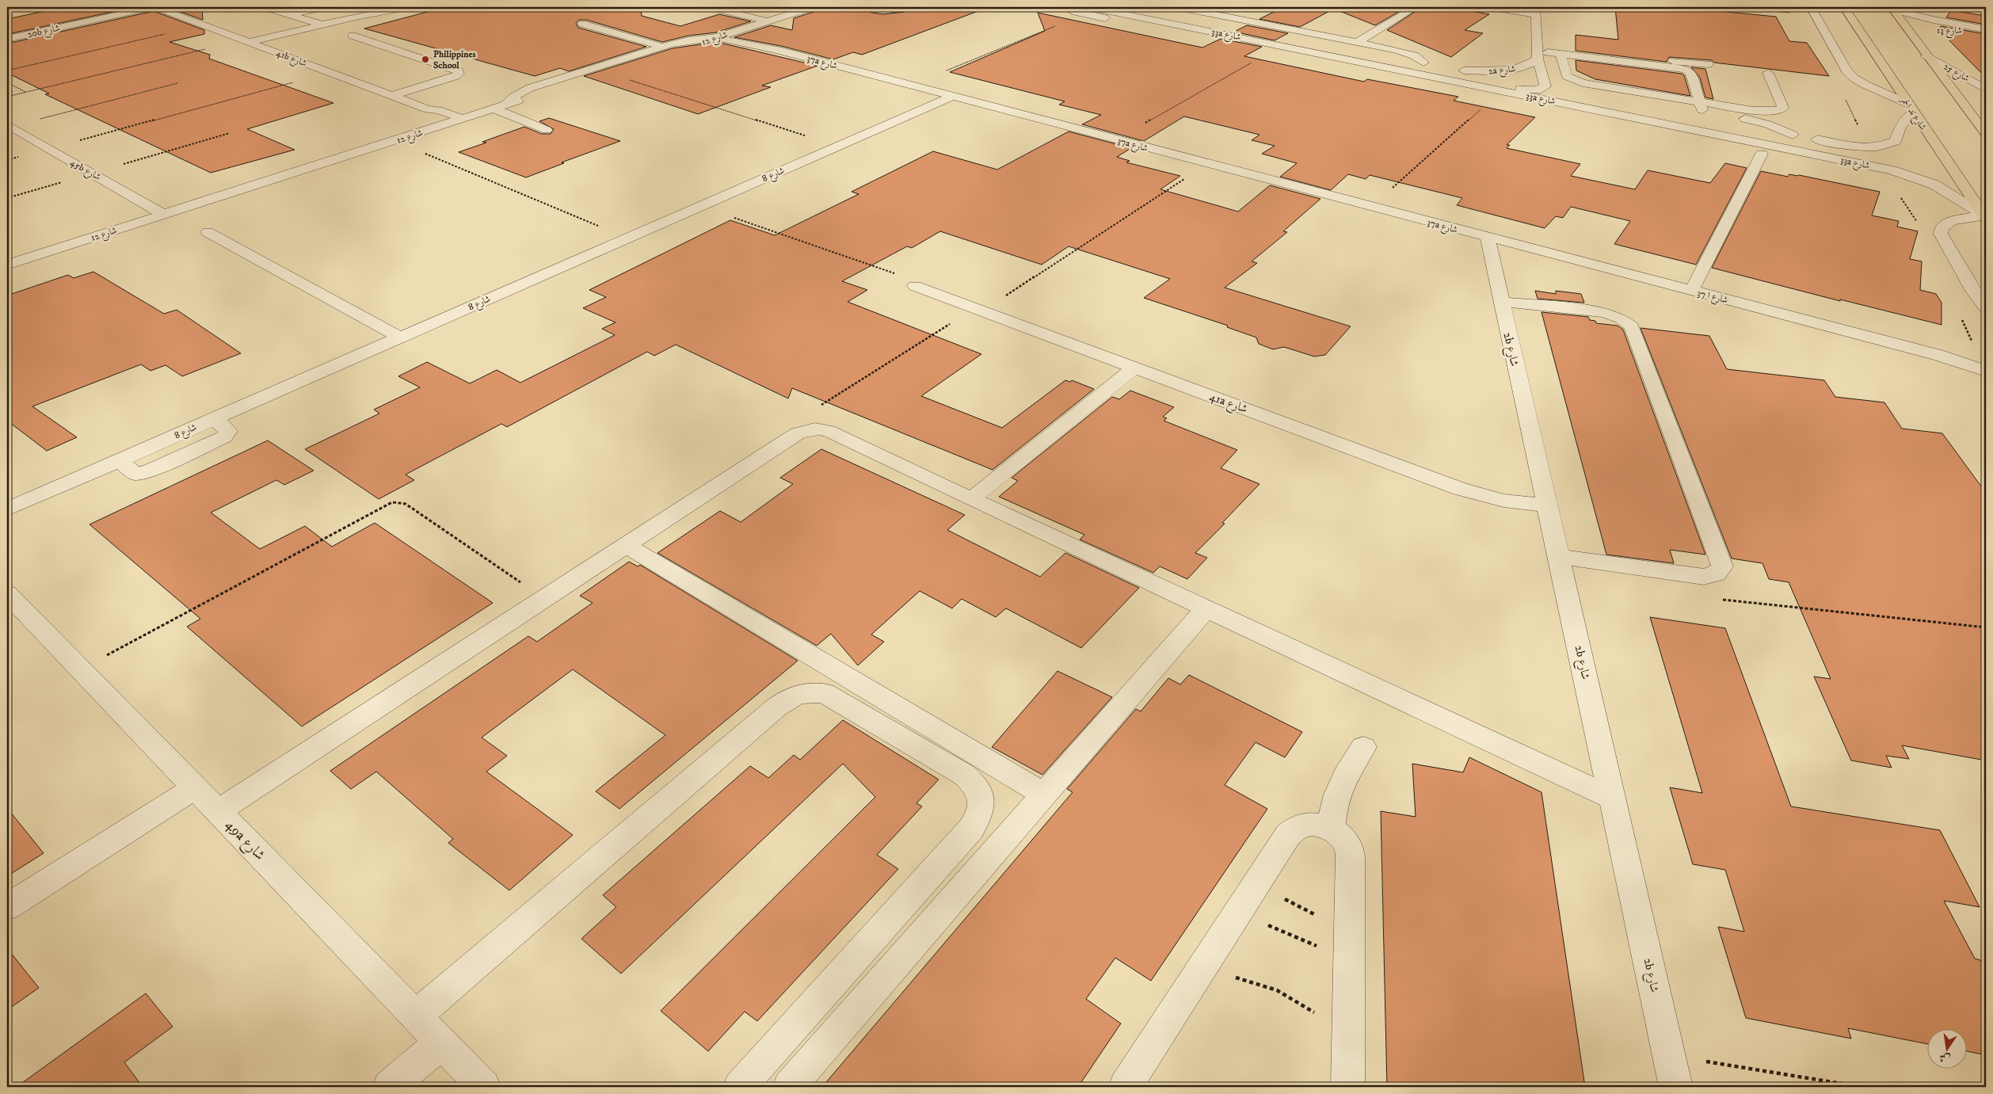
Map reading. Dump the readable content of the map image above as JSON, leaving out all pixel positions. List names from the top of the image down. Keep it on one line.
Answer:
{"streets":{"main road":["شارع ند الحمر"],"street":["شارع 13","20b شارع","33a شارع","شارع 12","41b شارع","37a شارع","2a شارع","شارع 25","45b شارع","شارع 8","شارع ا 37","2b شارع","41a شارع","49a شارع"]},"crossings":[["20b شارع","41b شارع"],["33a شارع","2a شارع"],["33a شارع","شارع ند الحمر"],["شارع 12","41b شارع"],["شارع 12","37a شارع"],["شارع 12","45b شارع"],["37a شارع","شارع 8"],["37a شارع","شارع ا 37"],["37a شارع","2b شارع"],["شارع ا 37","2b شارع"],["2b شارع","41a شارع"]],"places":["Philippines School"],"north":"bottom"}
